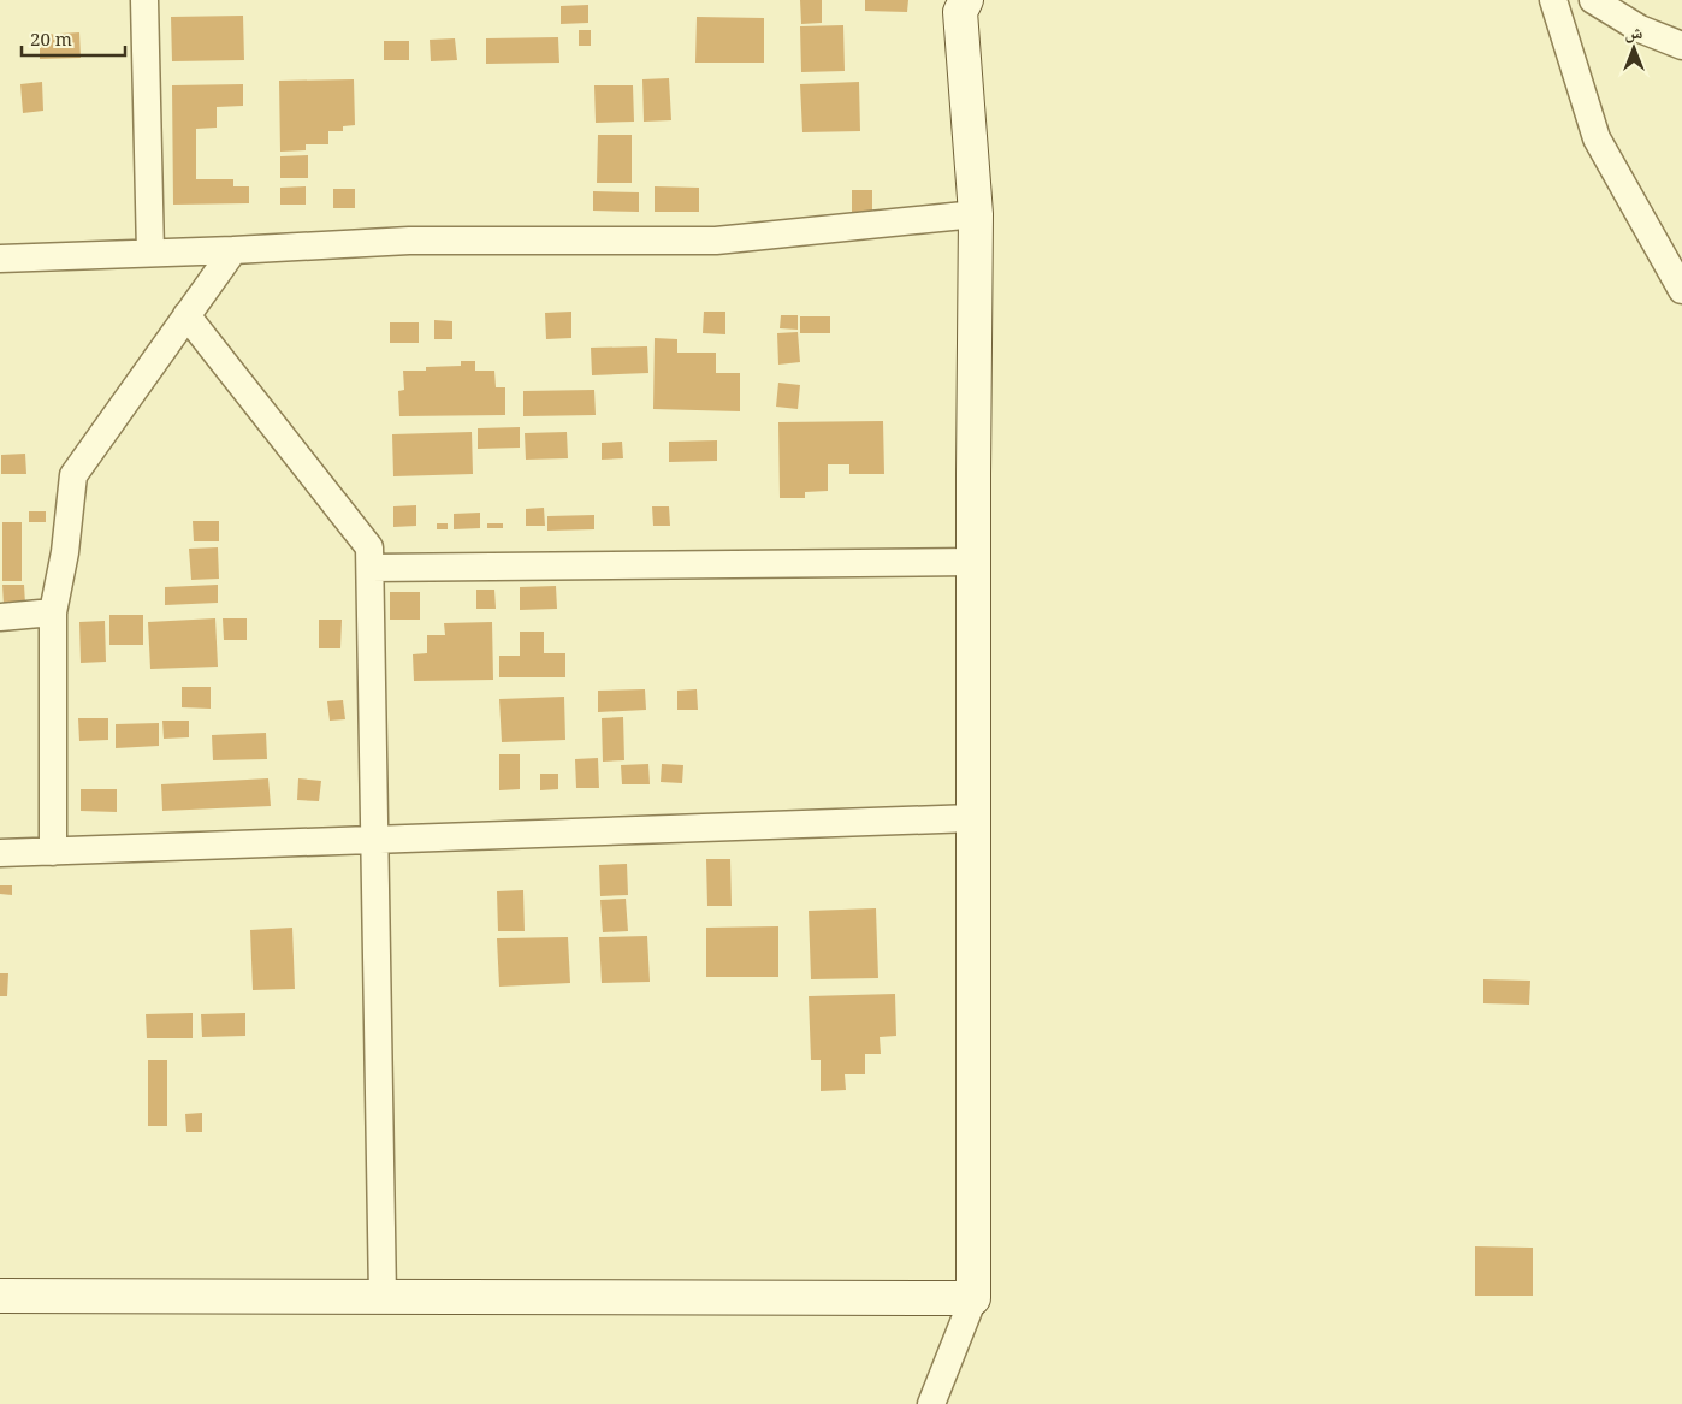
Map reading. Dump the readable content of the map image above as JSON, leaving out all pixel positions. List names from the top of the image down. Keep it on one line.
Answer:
{"scale_bar":"20 m","north":"top"}
